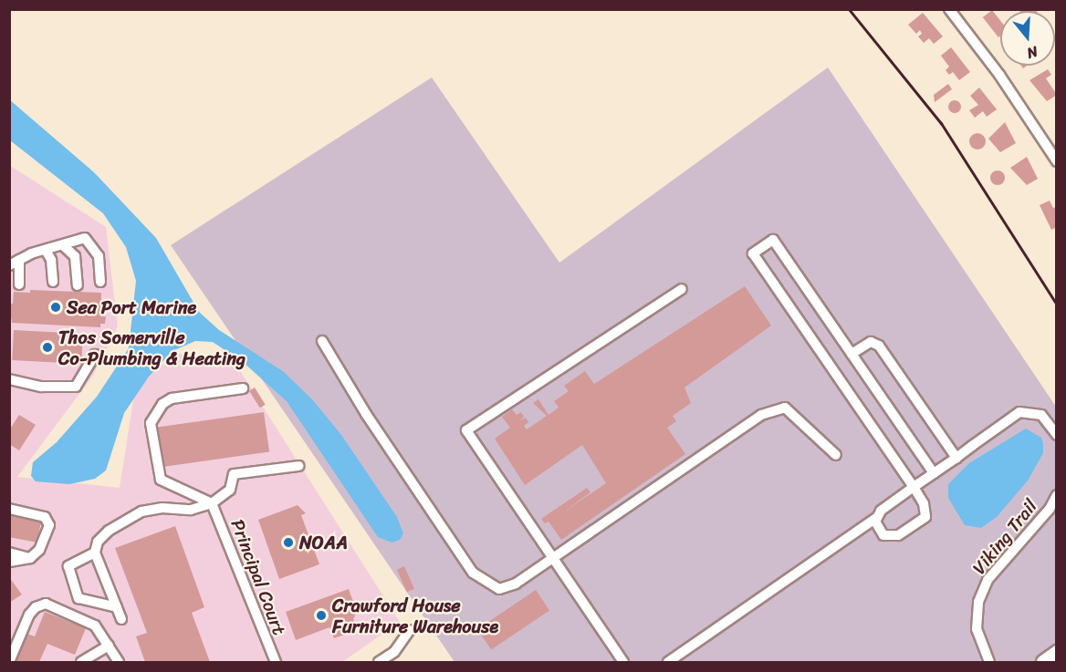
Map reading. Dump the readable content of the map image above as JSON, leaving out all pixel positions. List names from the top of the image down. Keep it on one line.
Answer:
{"streets":{"street":["Viking Trail","Principal Court"]},"places":["Sea Port Marine","Thos Somerville Co-Plumbing & Heating","NOAA","Crawford House Furniture Warehouse"],"north":"bottom"}
